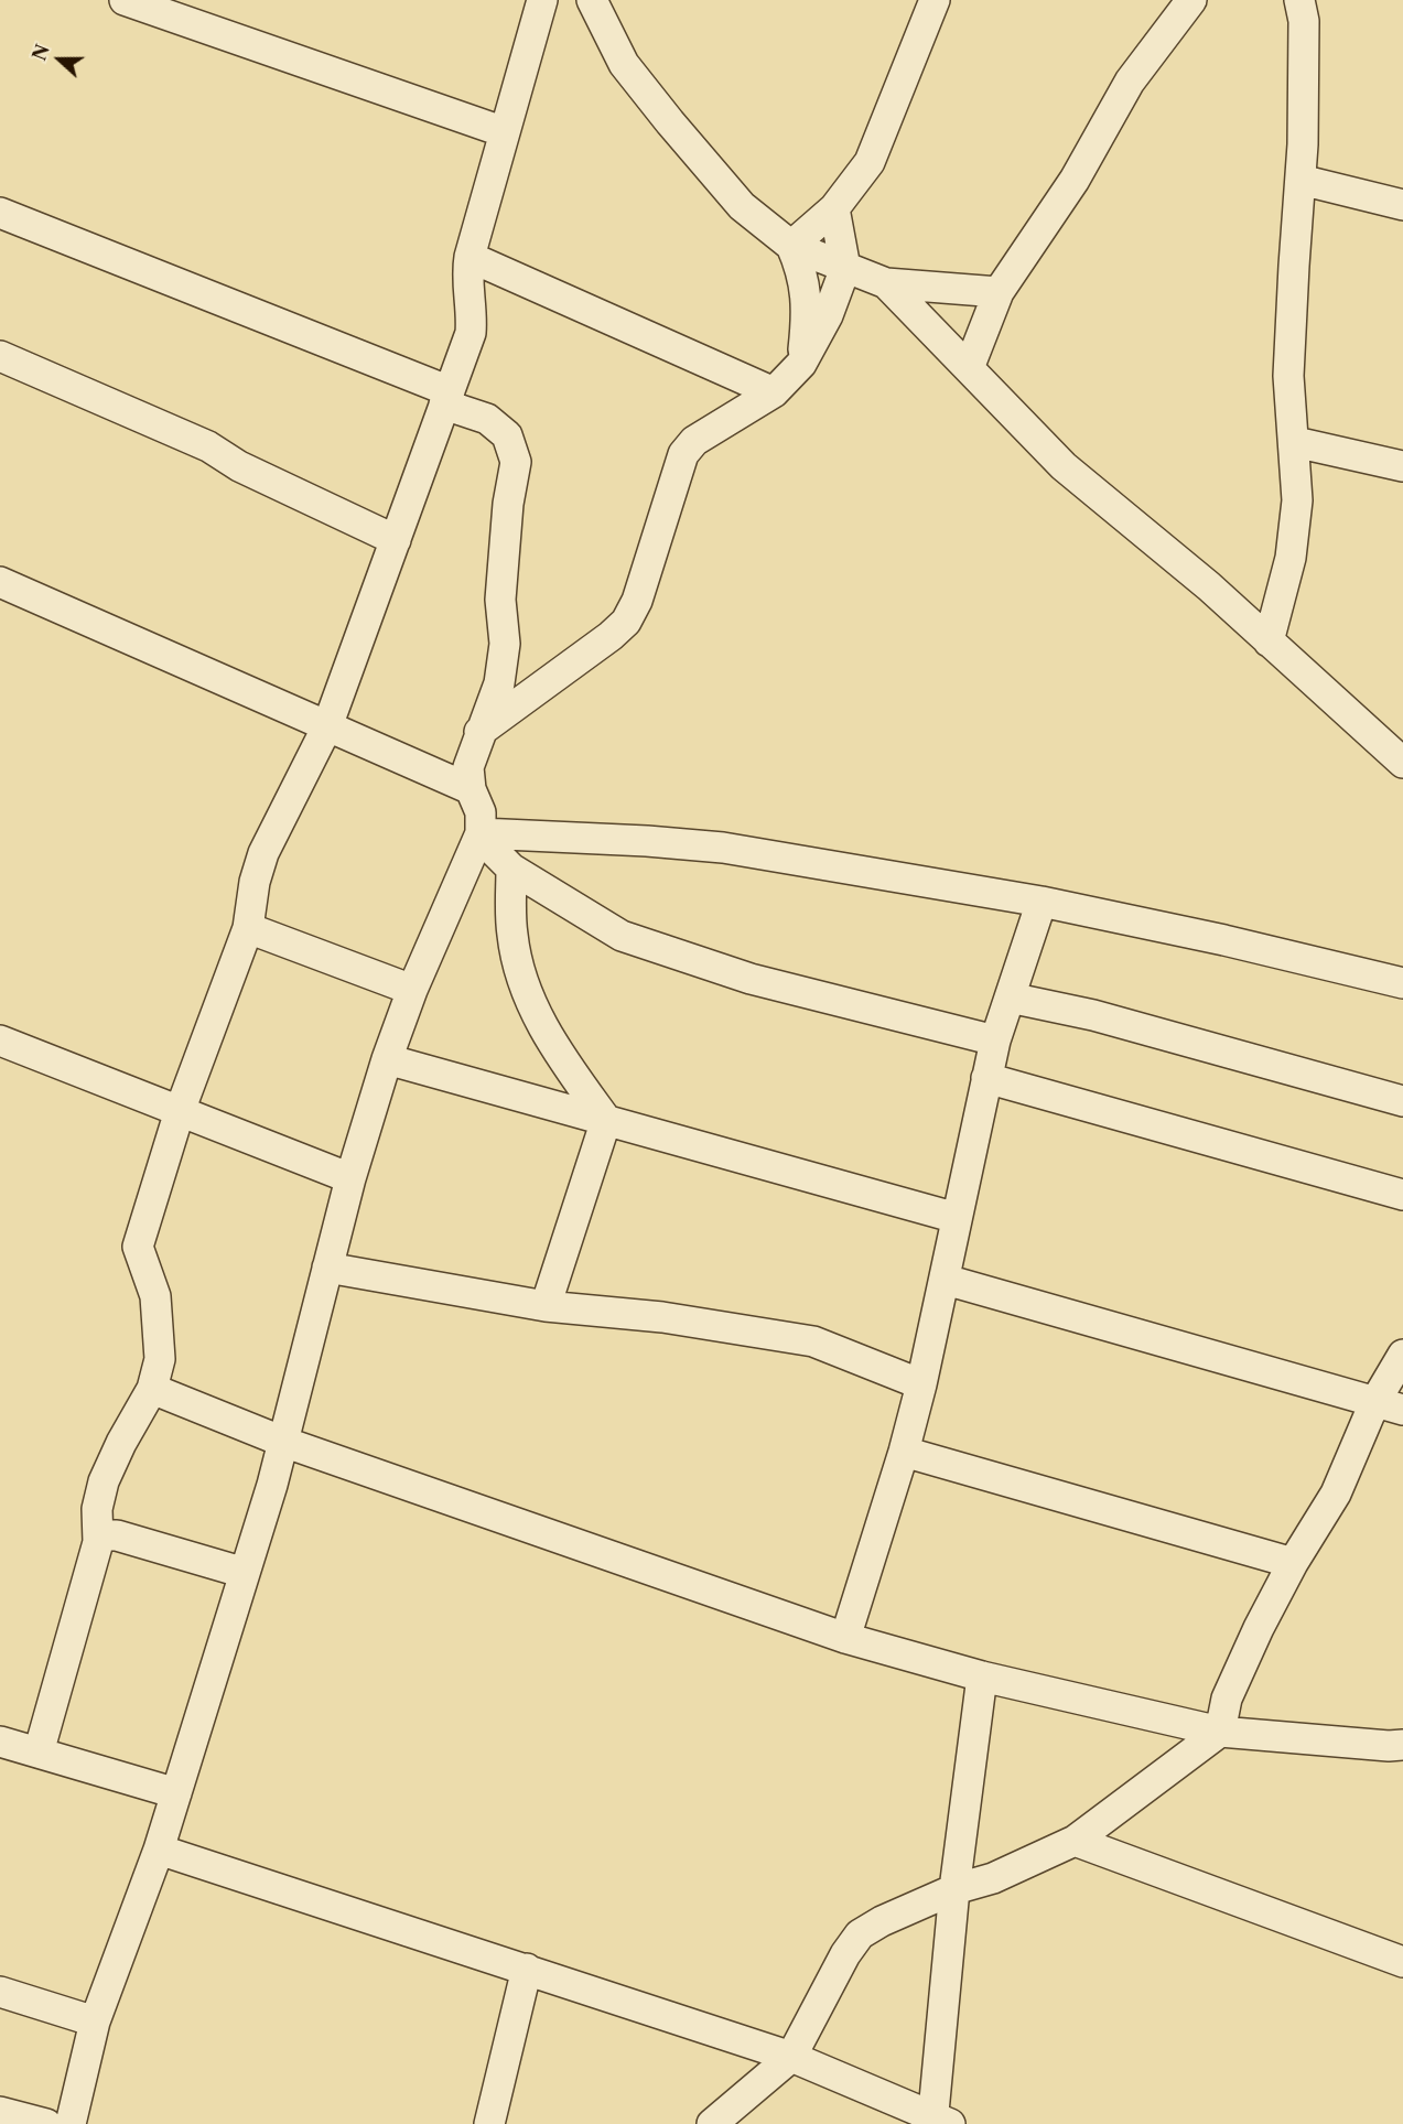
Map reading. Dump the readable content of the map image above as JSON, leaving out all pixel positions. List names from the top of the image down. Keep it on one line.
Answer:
{"north":"left"}
